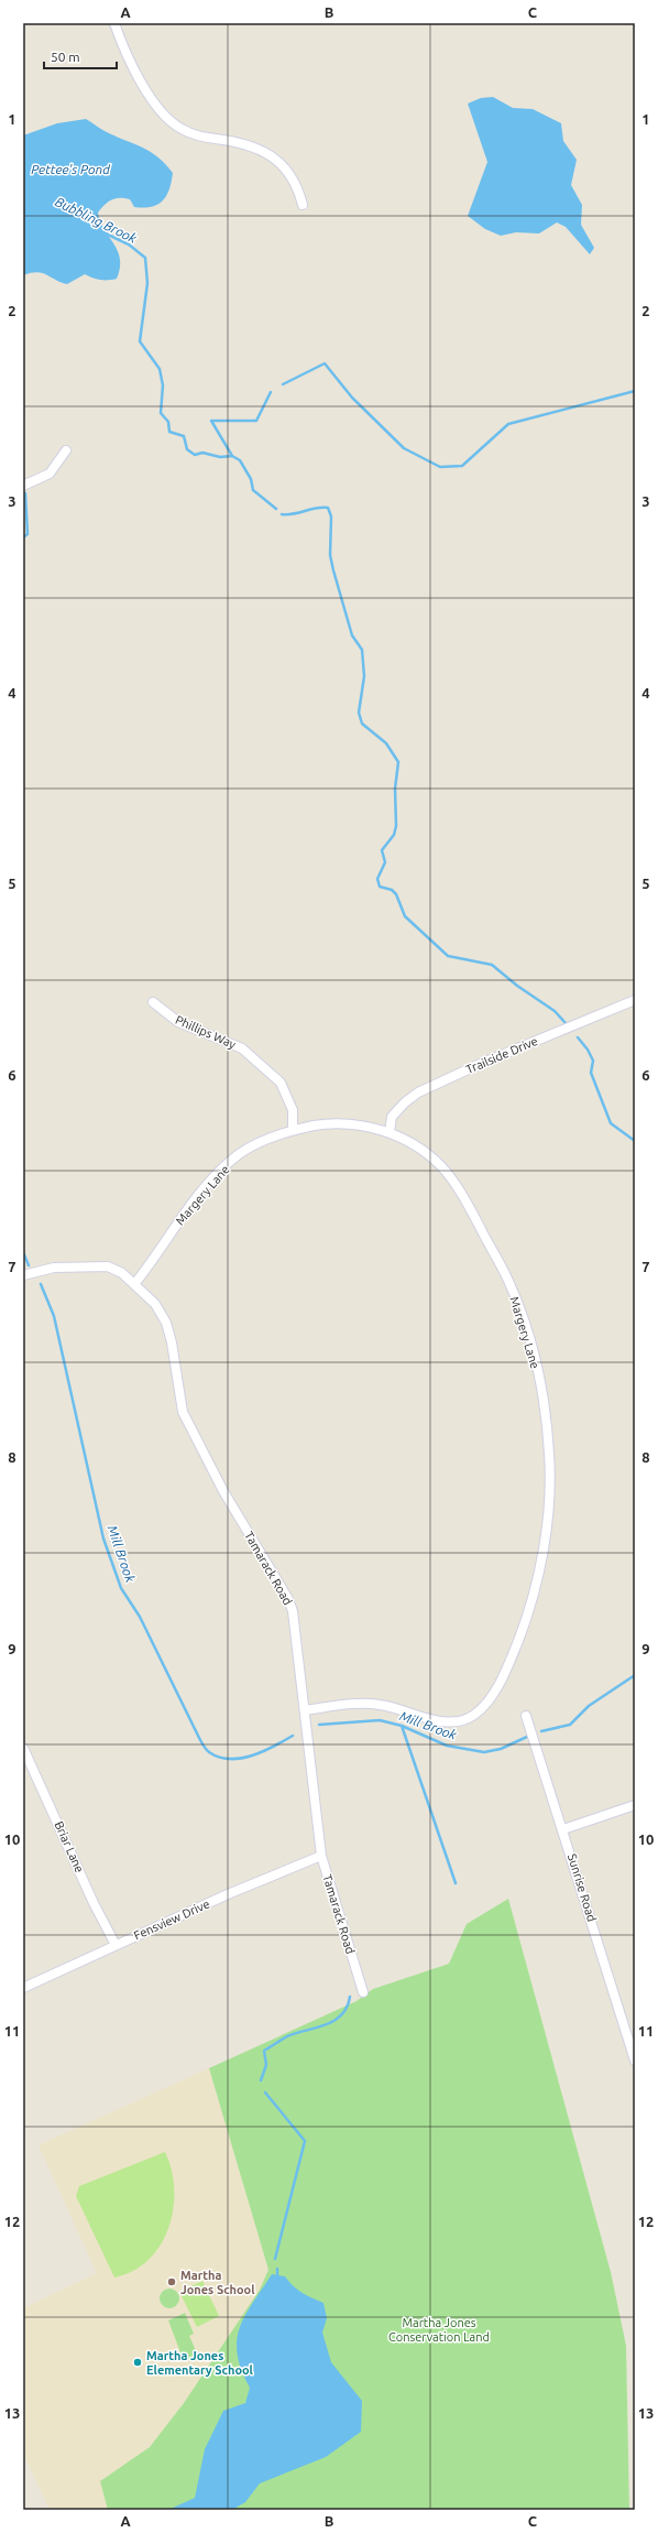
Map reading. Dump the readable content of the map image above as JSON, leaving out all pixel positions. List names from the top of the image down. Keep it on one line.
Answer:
{"streets":{"street":["Phillips Way","Trailside Drive","Margery Lane","Tamarack Road","Briar Lane","Sunrise Road","Fensview Drive"]},"crossings":[["Phillips Way","Margery Lane"],["Trailside Drive","Margery Lane"],["Margery Lane","Tamarack Road"],["Tamarack Road","Fensview Drive"],["Briar Lane","Fensview Drive"]],"water":["Pettee's Pond","Bubbling Brook","Mill Brook"],"parks":["Martha Jones Conservation Land"],"places":["Martha Jones School","Martha Jones Elementary School"],"scale_bar":"50 m","grid":{"columns":["A","B","C"],"rows":["1","2","3","4","5","6","7","8","9","10","11","12","13"]}}
